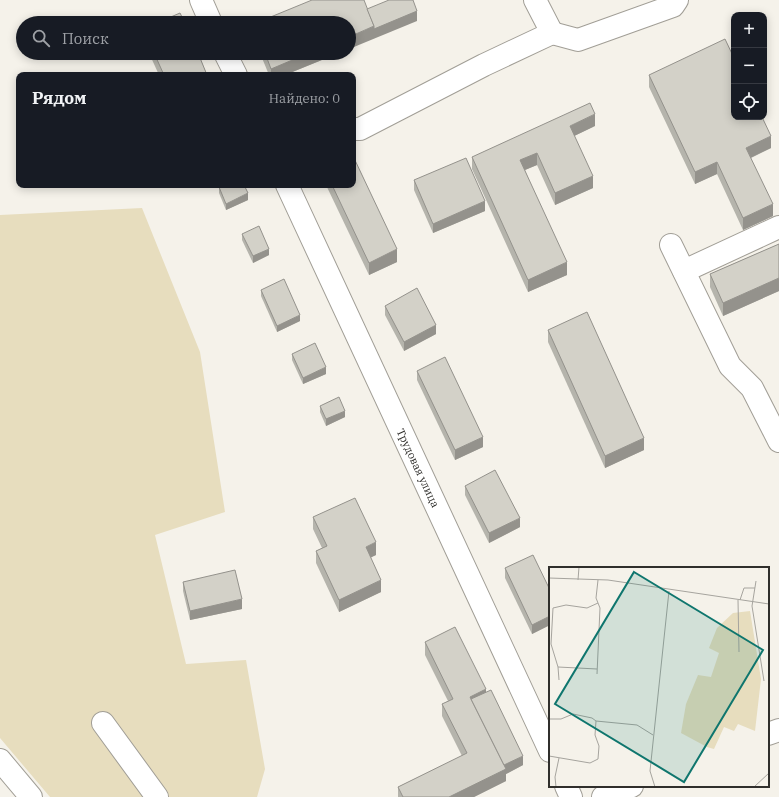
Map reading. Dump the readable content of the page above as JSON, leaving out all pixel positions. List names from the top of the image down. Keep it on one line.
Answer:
{"streets":{"street":["Трудовая улица"]},"page":{"map_buttons":["+","−"],"search":"Поиск","heading":["Рядом","Найдено: 0"]}}
